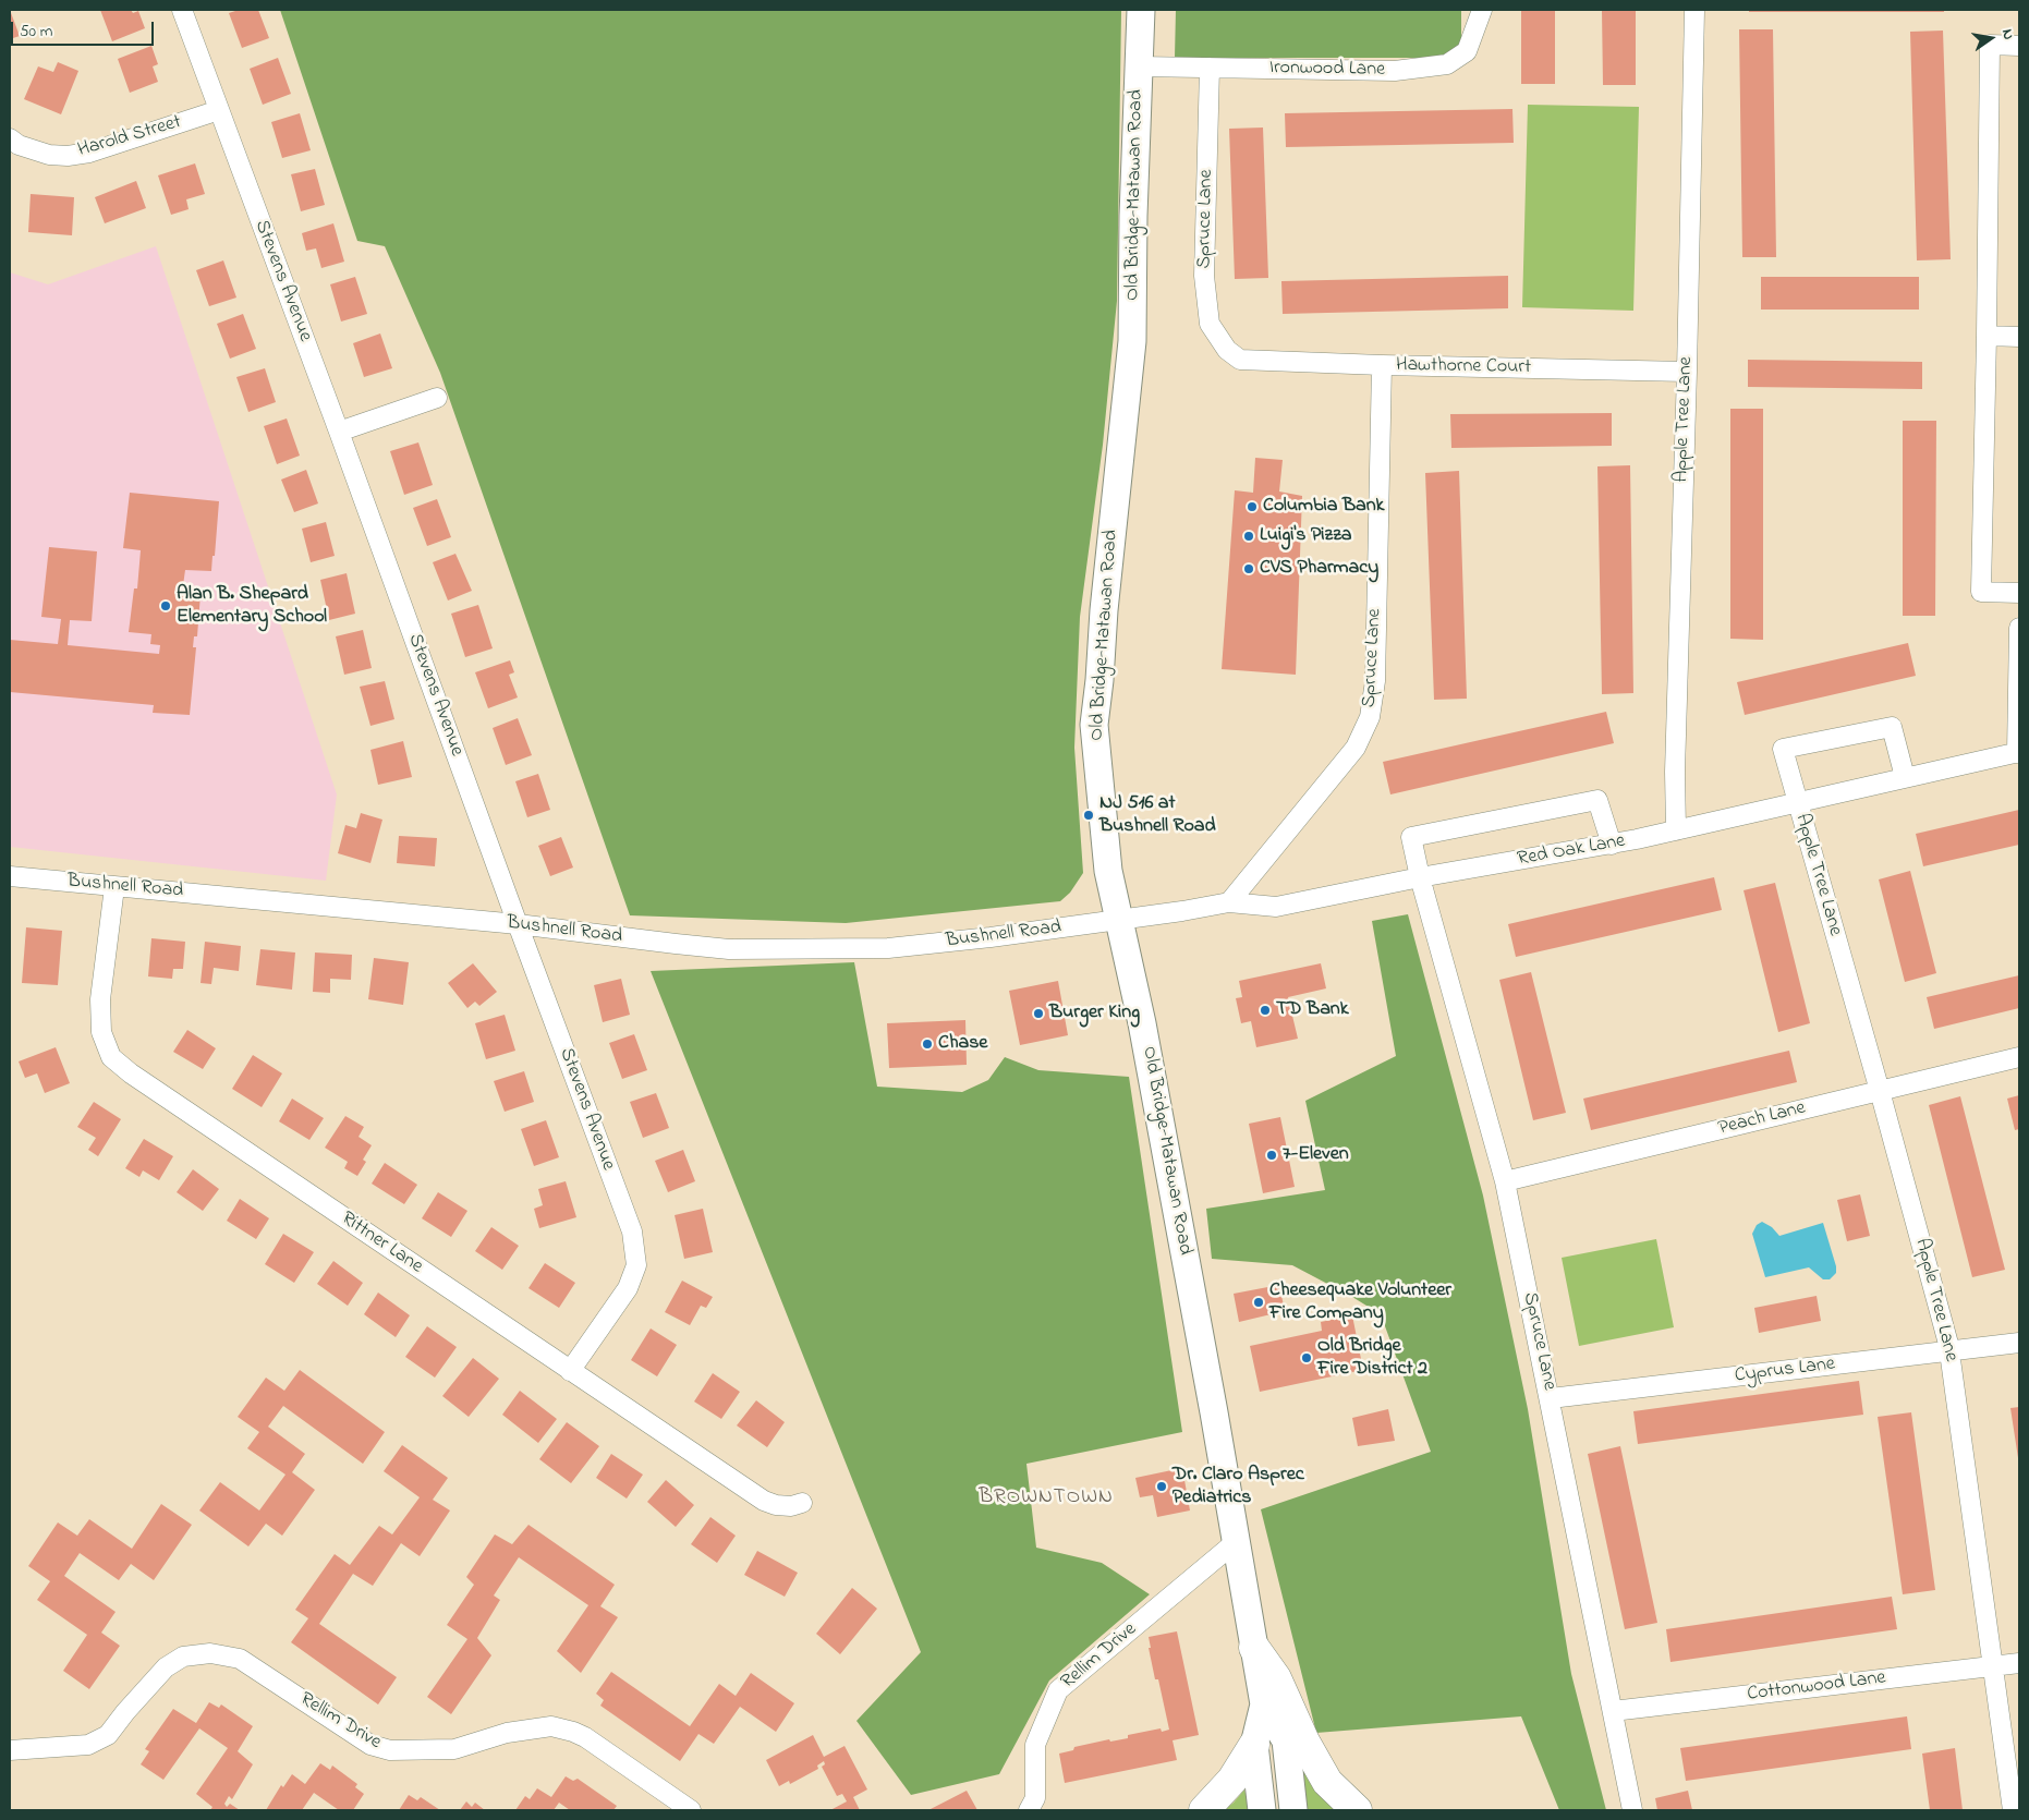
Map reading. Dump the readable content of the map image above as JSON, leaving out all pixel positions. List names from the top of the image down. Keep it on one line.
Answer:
{"streets":{"main road":["Old Bridge-Matawan Road"],"street":["Ironwood Lane","Harold Street","Spruce Lane","Stevens Avenue","Hawthorne Court","Apple Tree Lane","Red Oak Lane","Bushnell Road","Peach Lane","Rittner Lane","Cyprus Lane","Rellim Drive","Cottonwood Lane"]},"crossings":[["Ironwood Lane","Old Bridge-Matawan Road"],["Ironwood Lane","Spruce Lane"],["Harold Street","Stevens Avenue"],["Old Bridge-Matawan Road","Red Oak Lane"],["Old Bridge-Matawan Road","Bushnell Road"],["Old Bridge-Matawan Road","Rellim Drive"],["Spruce Lane","Hawthorne Court"],["Spruce Lane","Red Oak Lane"],["Spruce Lane","Peach Lane"],["Spruce Lane","Cyprus Lane"],["Spruce Lane","Cottonwood Lane"],["Stevens Avenue","Bushnell Road"],["Stevens Avenue","Rittner Lane"],["Hawthorne Court","Apple Tree Lane"],["Apple Tree Lane","Red Oak Lane"],["Apple Tree Lane","Peach Lane"],["Apple Tree Lane","Cyprus Lane"],["Apple Tree Lane","Cottonwood Lane"],["Red Oak Lane","Bushnell Road"],["Bushnell Road","Rittner Lane"]],"districts":["BROWNTOWN"],"places":["Columbia Bank","Luigi's Pizza","CVS Pharmacy","Alan B. Shepard Elementary School","NJ 516 at Bushnell Road","TD Bank","Burger King","Chase","7-Eleven","Cheesequake Volunteer Fire Company","Old Bridge Fire District 2","Dr. Claro Asprec Pediatrics"],"scale_bar":"50 m","north":"right"}
